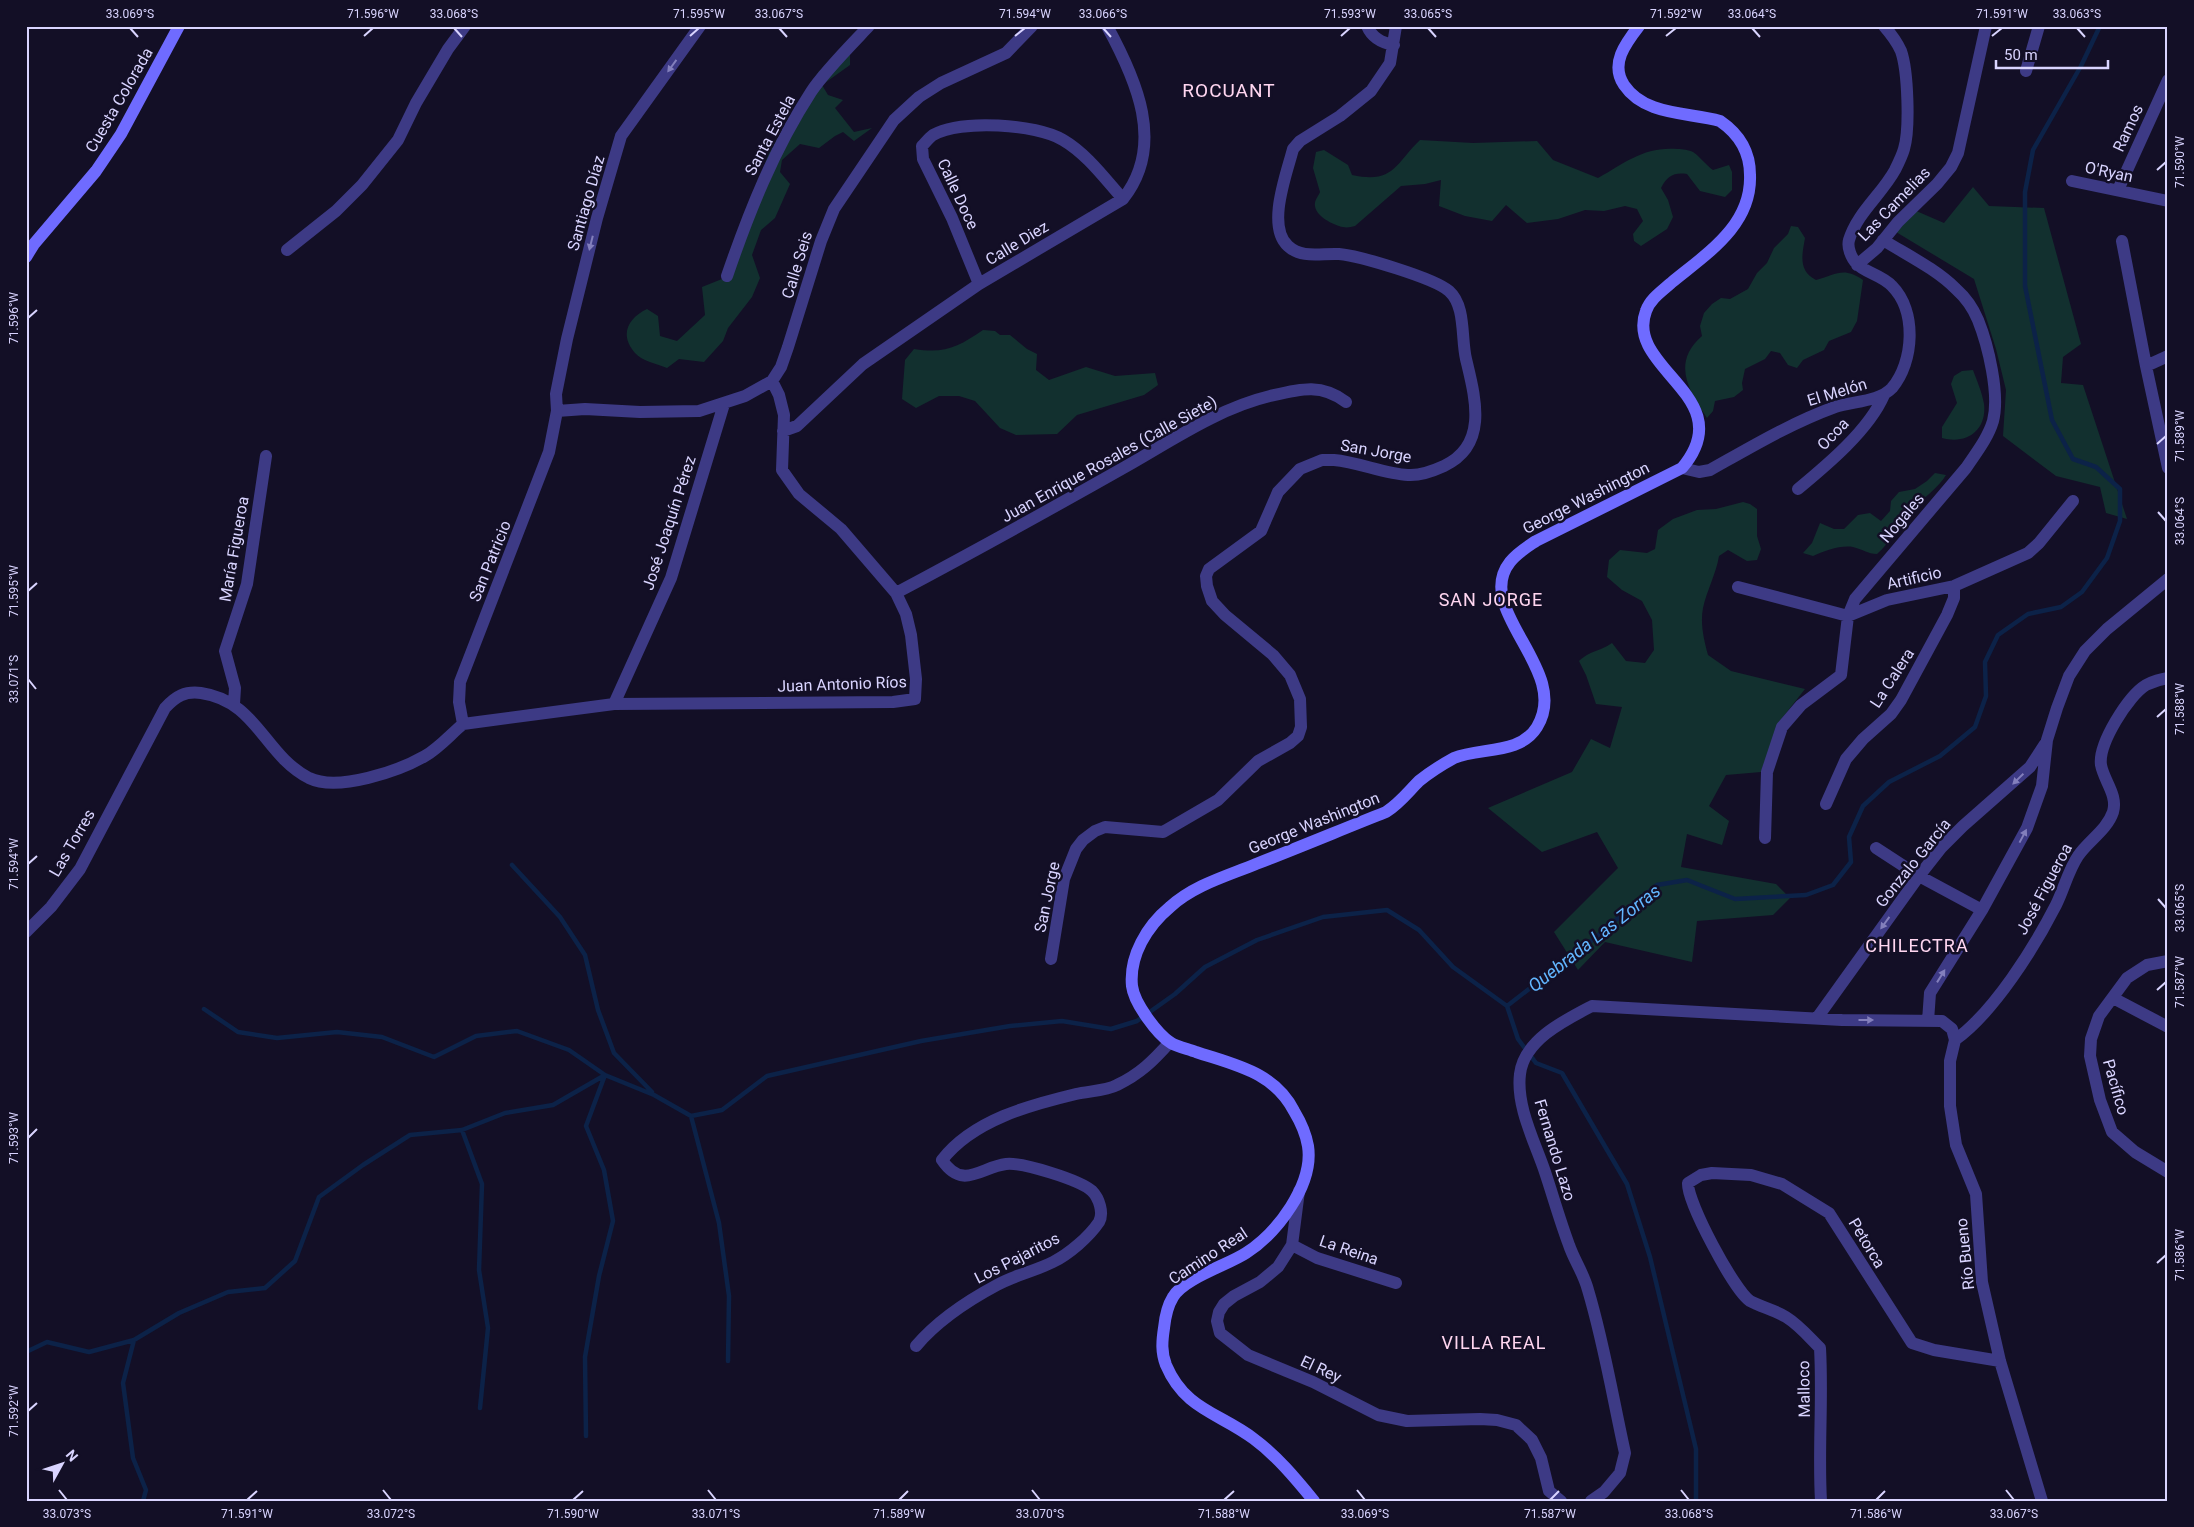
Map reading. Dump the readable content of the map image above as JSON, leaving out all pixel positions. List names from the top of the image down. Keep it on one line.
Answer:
{"streets":{"street":["Cuesta Colorada","Ramos","Santa Estela","O'Ryan","Calle Doce","Santiago Díaz","Las Camelias","Calle Diez","Calle Seis","El Melón","Ocoa","San Jorge","Juan Enrique Rosales (Calle Siete)","George Washington","Nogales","José Joaquín Pérez","María Figueroa","San Patricio","Artificio","La Calera","Juan Antonio Ríos","Las Torres","Gonzalo García","José Figueroa","Pacífico","Fernando Lazo","Petorca","La Reina","Río Bueno","Camino Real","Los Pajaritos","El Rey","Malloco"]},"crossings":[["Ramos","O'Ryan"],["Calle Doce","Calle Diez"],["Santiago Díaz","San Patricio"],["Las Camelias","El Melón"],["Las Camelias","Nogales"],["Calle Diez","Juan Antonio Ríos"],["Calle Seis","Juan Antonio Ríos"],["El Melón","Ocoa"],["El Melón","George Washington"],["Juan Enrique Rosales (Calle Siete)","Juan Antonio Ríos"],["George Washington","Camino Real"],["George Washington","Los Pajaritos"],["George Washington","El Rey"],["Nogales","Artificio"],["José Joaquín Pérez","Juan Antonio Ríos"],["María Figueroa","Las Torres"],["San Patricio","Juan Antonio Ríos"],["Artificio","La Calera"],["Gonzalo García","Fernando Lazo"],["José Figueroa","Río Bueno"],["Petorca","Río Bueno"],["Petorca","Malloco"],["La Reina","El Rey"],["Camino Real","El Rey"]],"one_way":["Santiago Díaz"],"districts":["ROCUANT","SAN JORGE","CHILECTRA","VILLA REAL"],"water":["Quebrada Las Zorras"],"scale_bar":"50 m","north":"top right","coordinates":["33.069°S","71.596°W","33.068°S","71.595°W","33.067°S","71.594°W","33.066°S","71.593°W","33.065°S","71.592°W","33.064°S","71.591°W","33.063°S","71.590°W","71.589°W","33.071°S","71.588°W","71.587°W","71.586°W","33.073°S","33.072°S","33.070°S"]}
